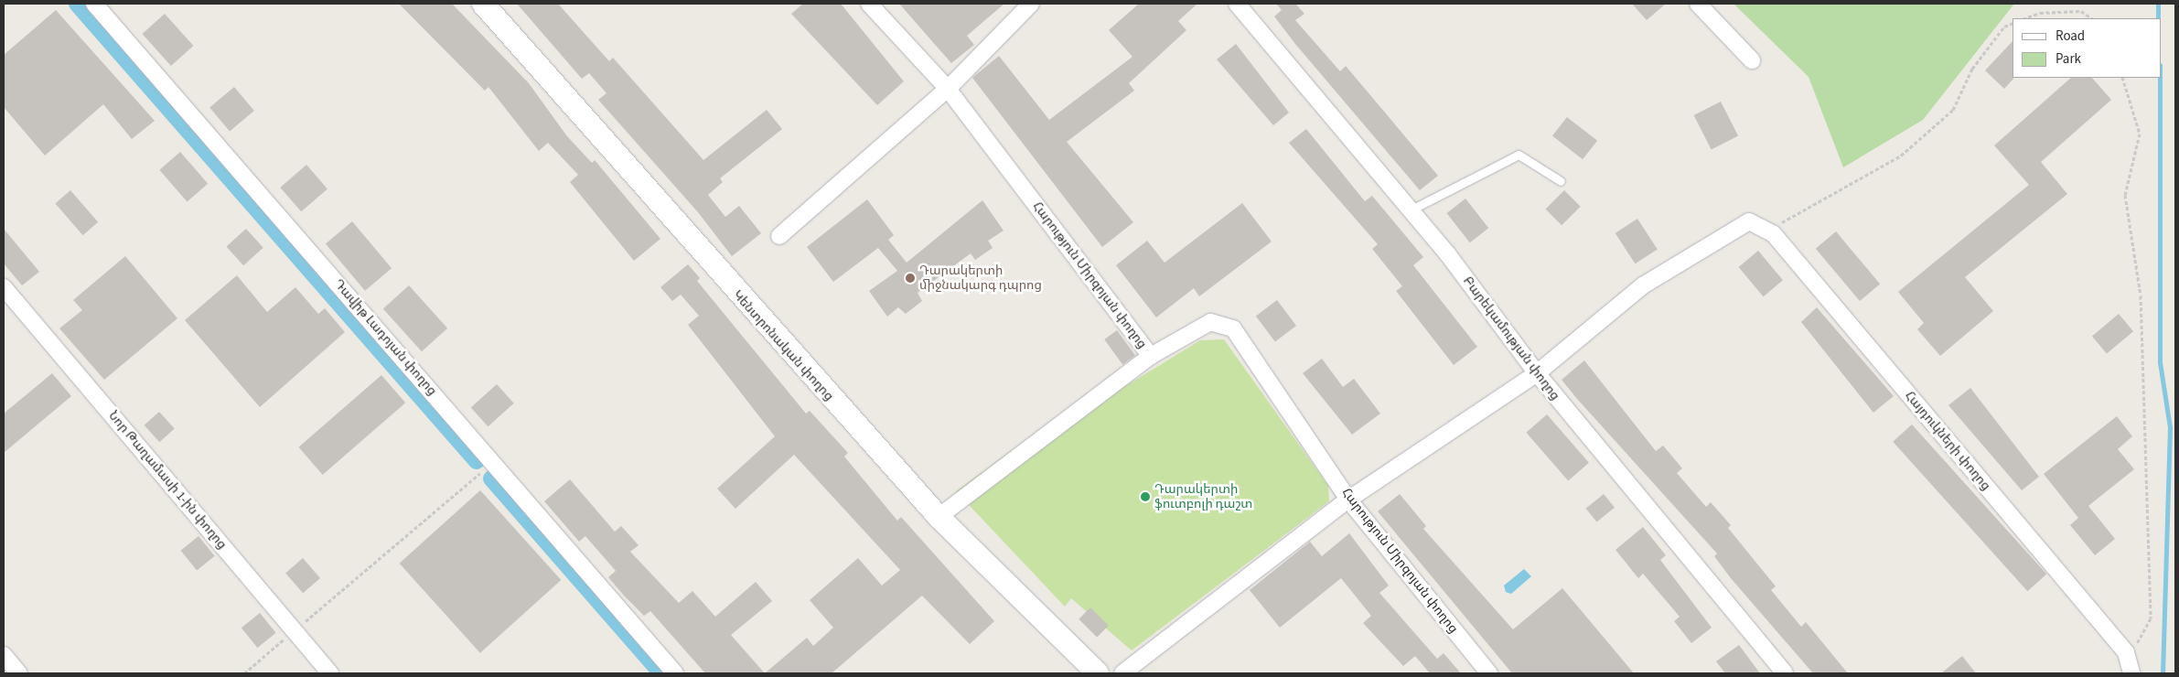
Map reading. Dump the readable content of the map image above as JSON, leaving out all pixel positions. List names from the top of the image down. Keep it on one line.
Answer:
{"streets":{"main road":["Կենտրոնական փողոց"],"street":["Հարություն Միրզոյան փողոց","Դավիթ Լադոյան փողոց","Բարեկամության փողոց","Հայդուկների փողոց","Նոր Թաղամասի 1-ին փողոց"]},"crossings":[["Բարեկամության փողոց","Հայդուկների փողոց"]],"places":["Դարակերտի միջնակարգ դպրոց","Դարակերտի ֆուտբոլի դաշտ"],"legend":["Road","Park"]}
